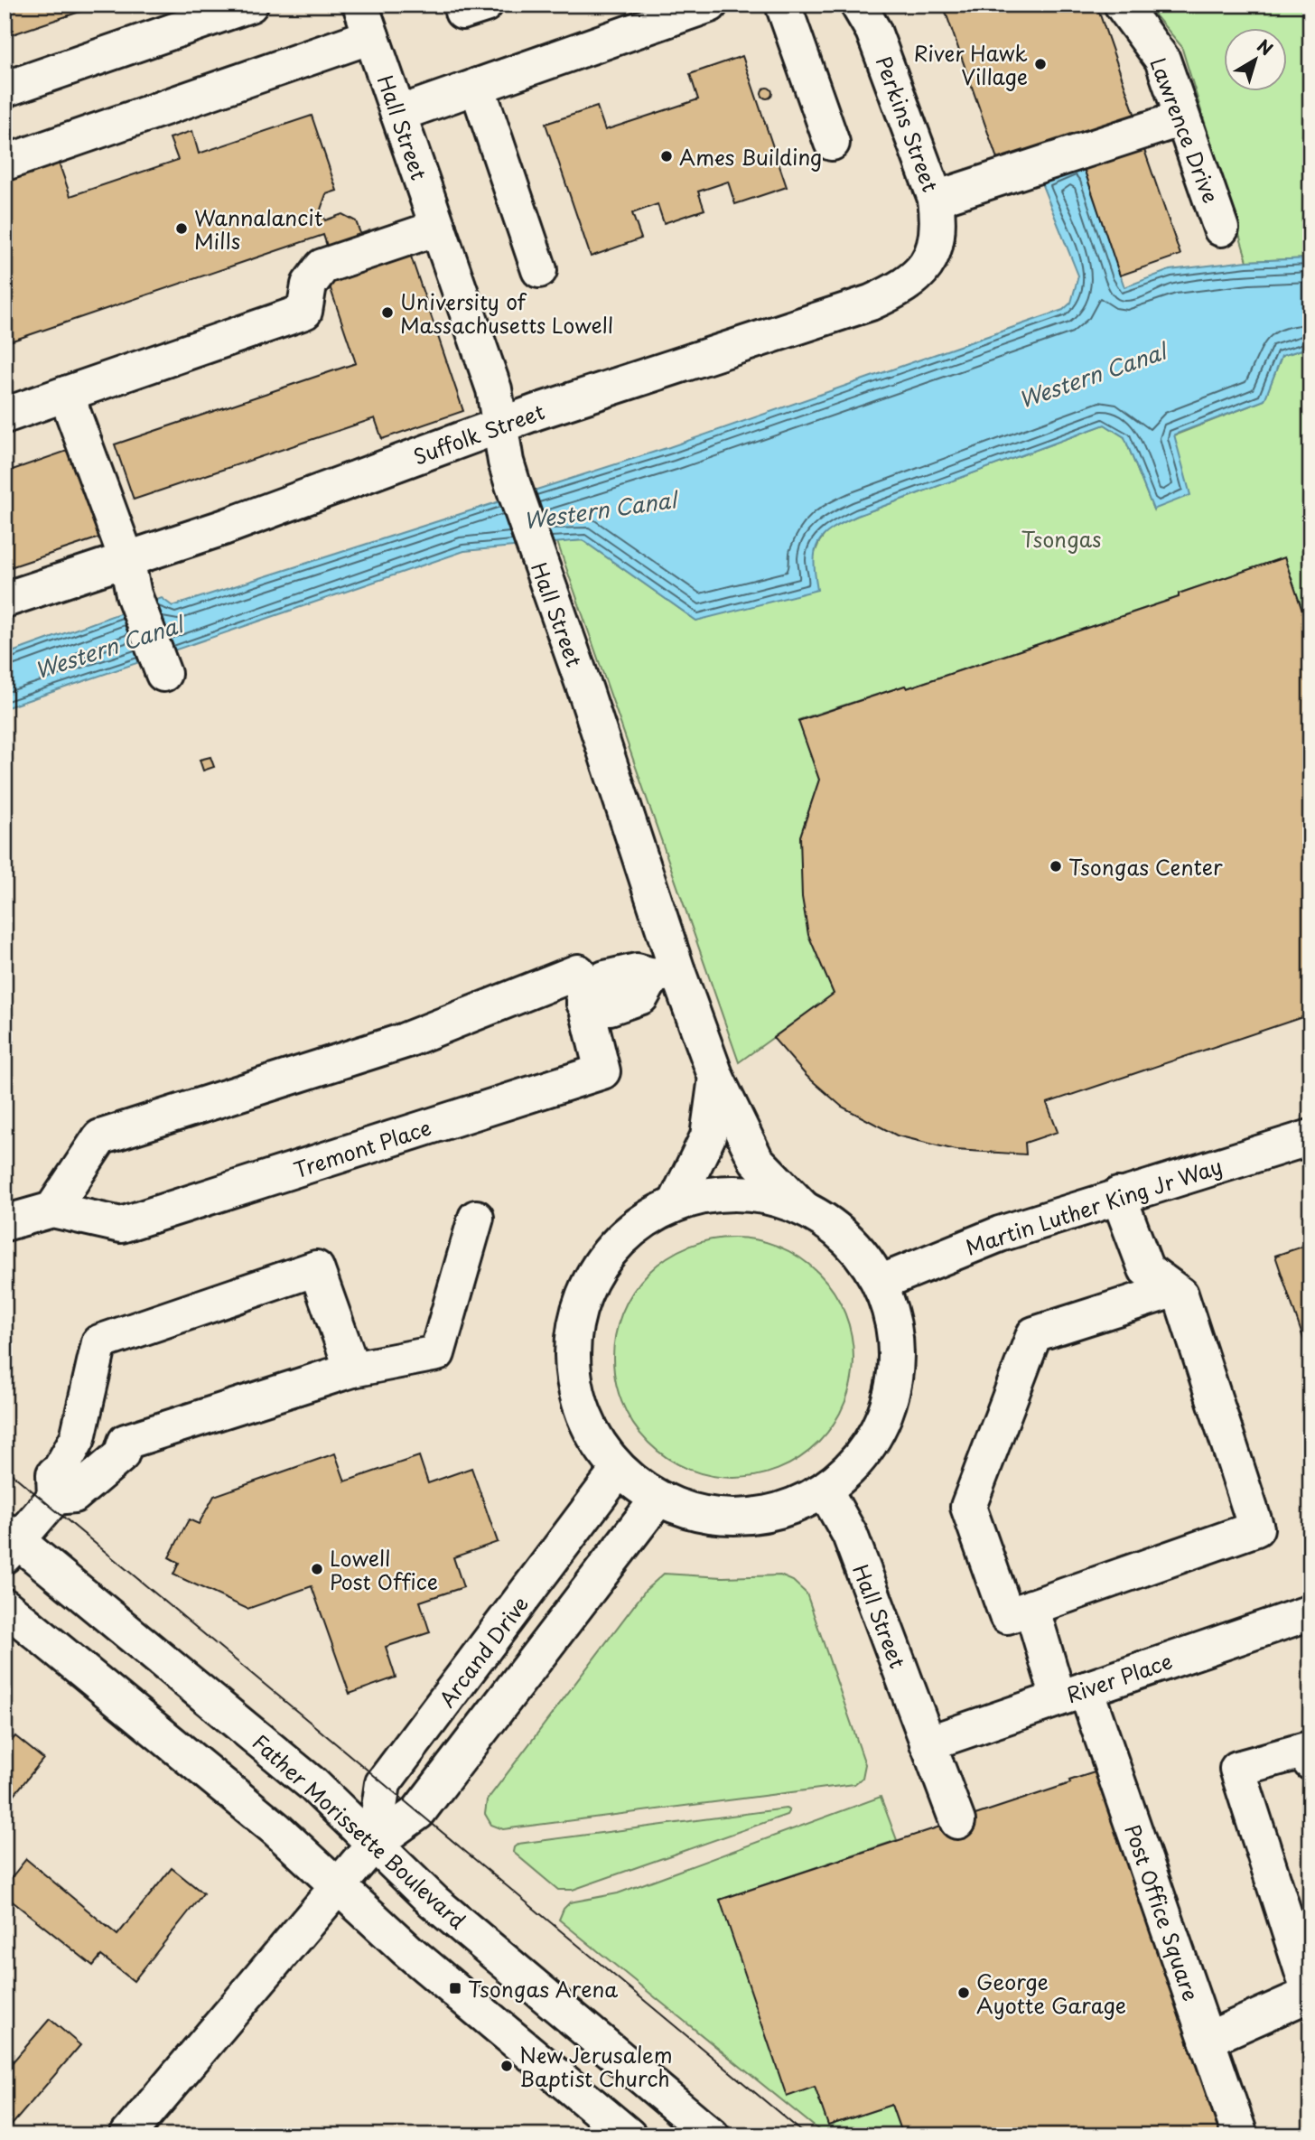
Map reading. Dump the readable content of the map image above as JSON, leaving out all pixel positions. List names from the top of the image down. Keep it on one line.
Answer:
{"streets":{"street":["Perkins Street","Hall Street","Lawrence Drive","Suffolk Street","Tremont Place","Martin Luther King Jr Way","Arcand Drive","River Place","Father Morissette Boulevard","Post Office Square"]},"crossings":[["Perkins Street","Suffolk Street"],["Hall Street","Suffolk Street"],["Hall Street","River Place"],["Arcand Drive","Father Morissette Boulevard"],["River Place","Post Office Square"]],"water":["Western Canal"],"parks":["Tsongas"],"places":{"other":["River Hawk Village","Ames Building","Wannalancit Mills","University of Massachusetts Lowell","Tsongas Center","Lowell Post Office","George Ayotte Garage","New Jerusalem Baptist Church"],"transit":["Tsongas Arena"]},"north":"top right"}
